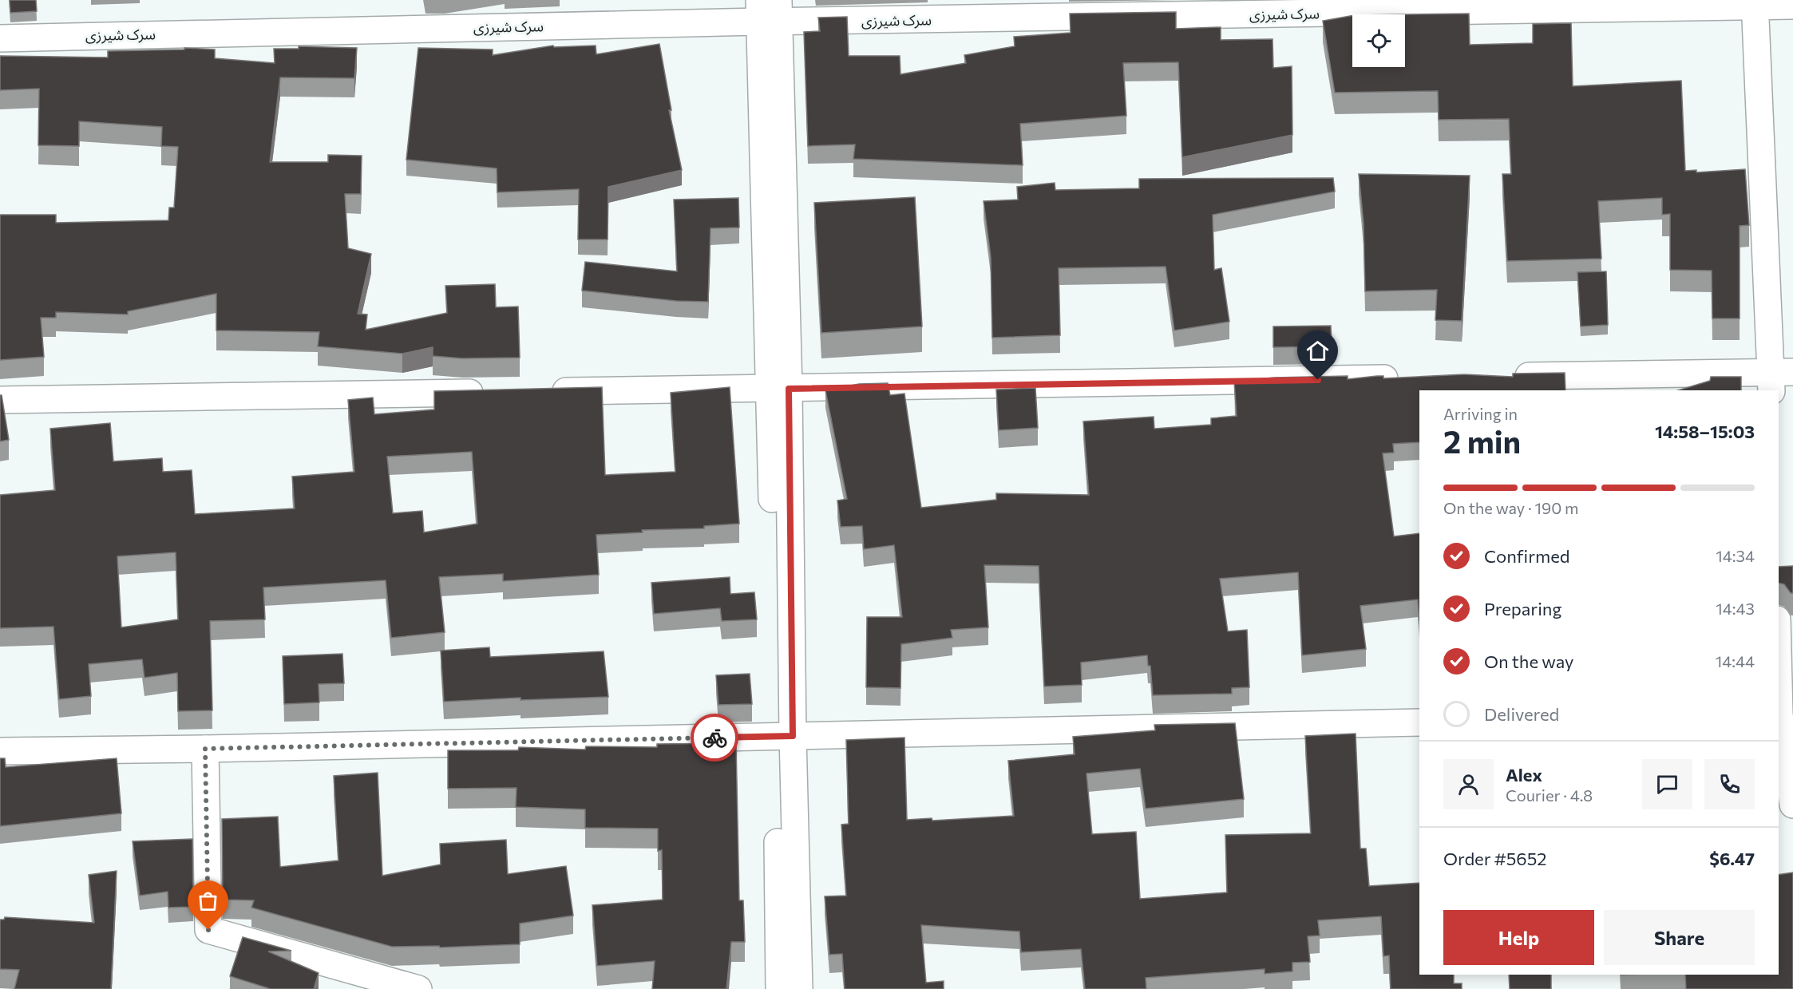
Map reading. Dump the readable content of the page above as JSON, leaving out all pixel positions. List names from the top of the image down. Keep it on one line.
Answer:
{"streets":{"street":["سرک شیرزی"]},"page":{"heading":["2 min","Arriving in","14:58–15:03"],"panel":["Alex","Courier · 4.8","Order #5652","$6.47"],"bar":"On the way · 190 m","list":[["Confirmed","14:34"],["Preparing","14:43"],["On the way","14:44"],"Delivered"],"buttons":["Help","Share"]}}
